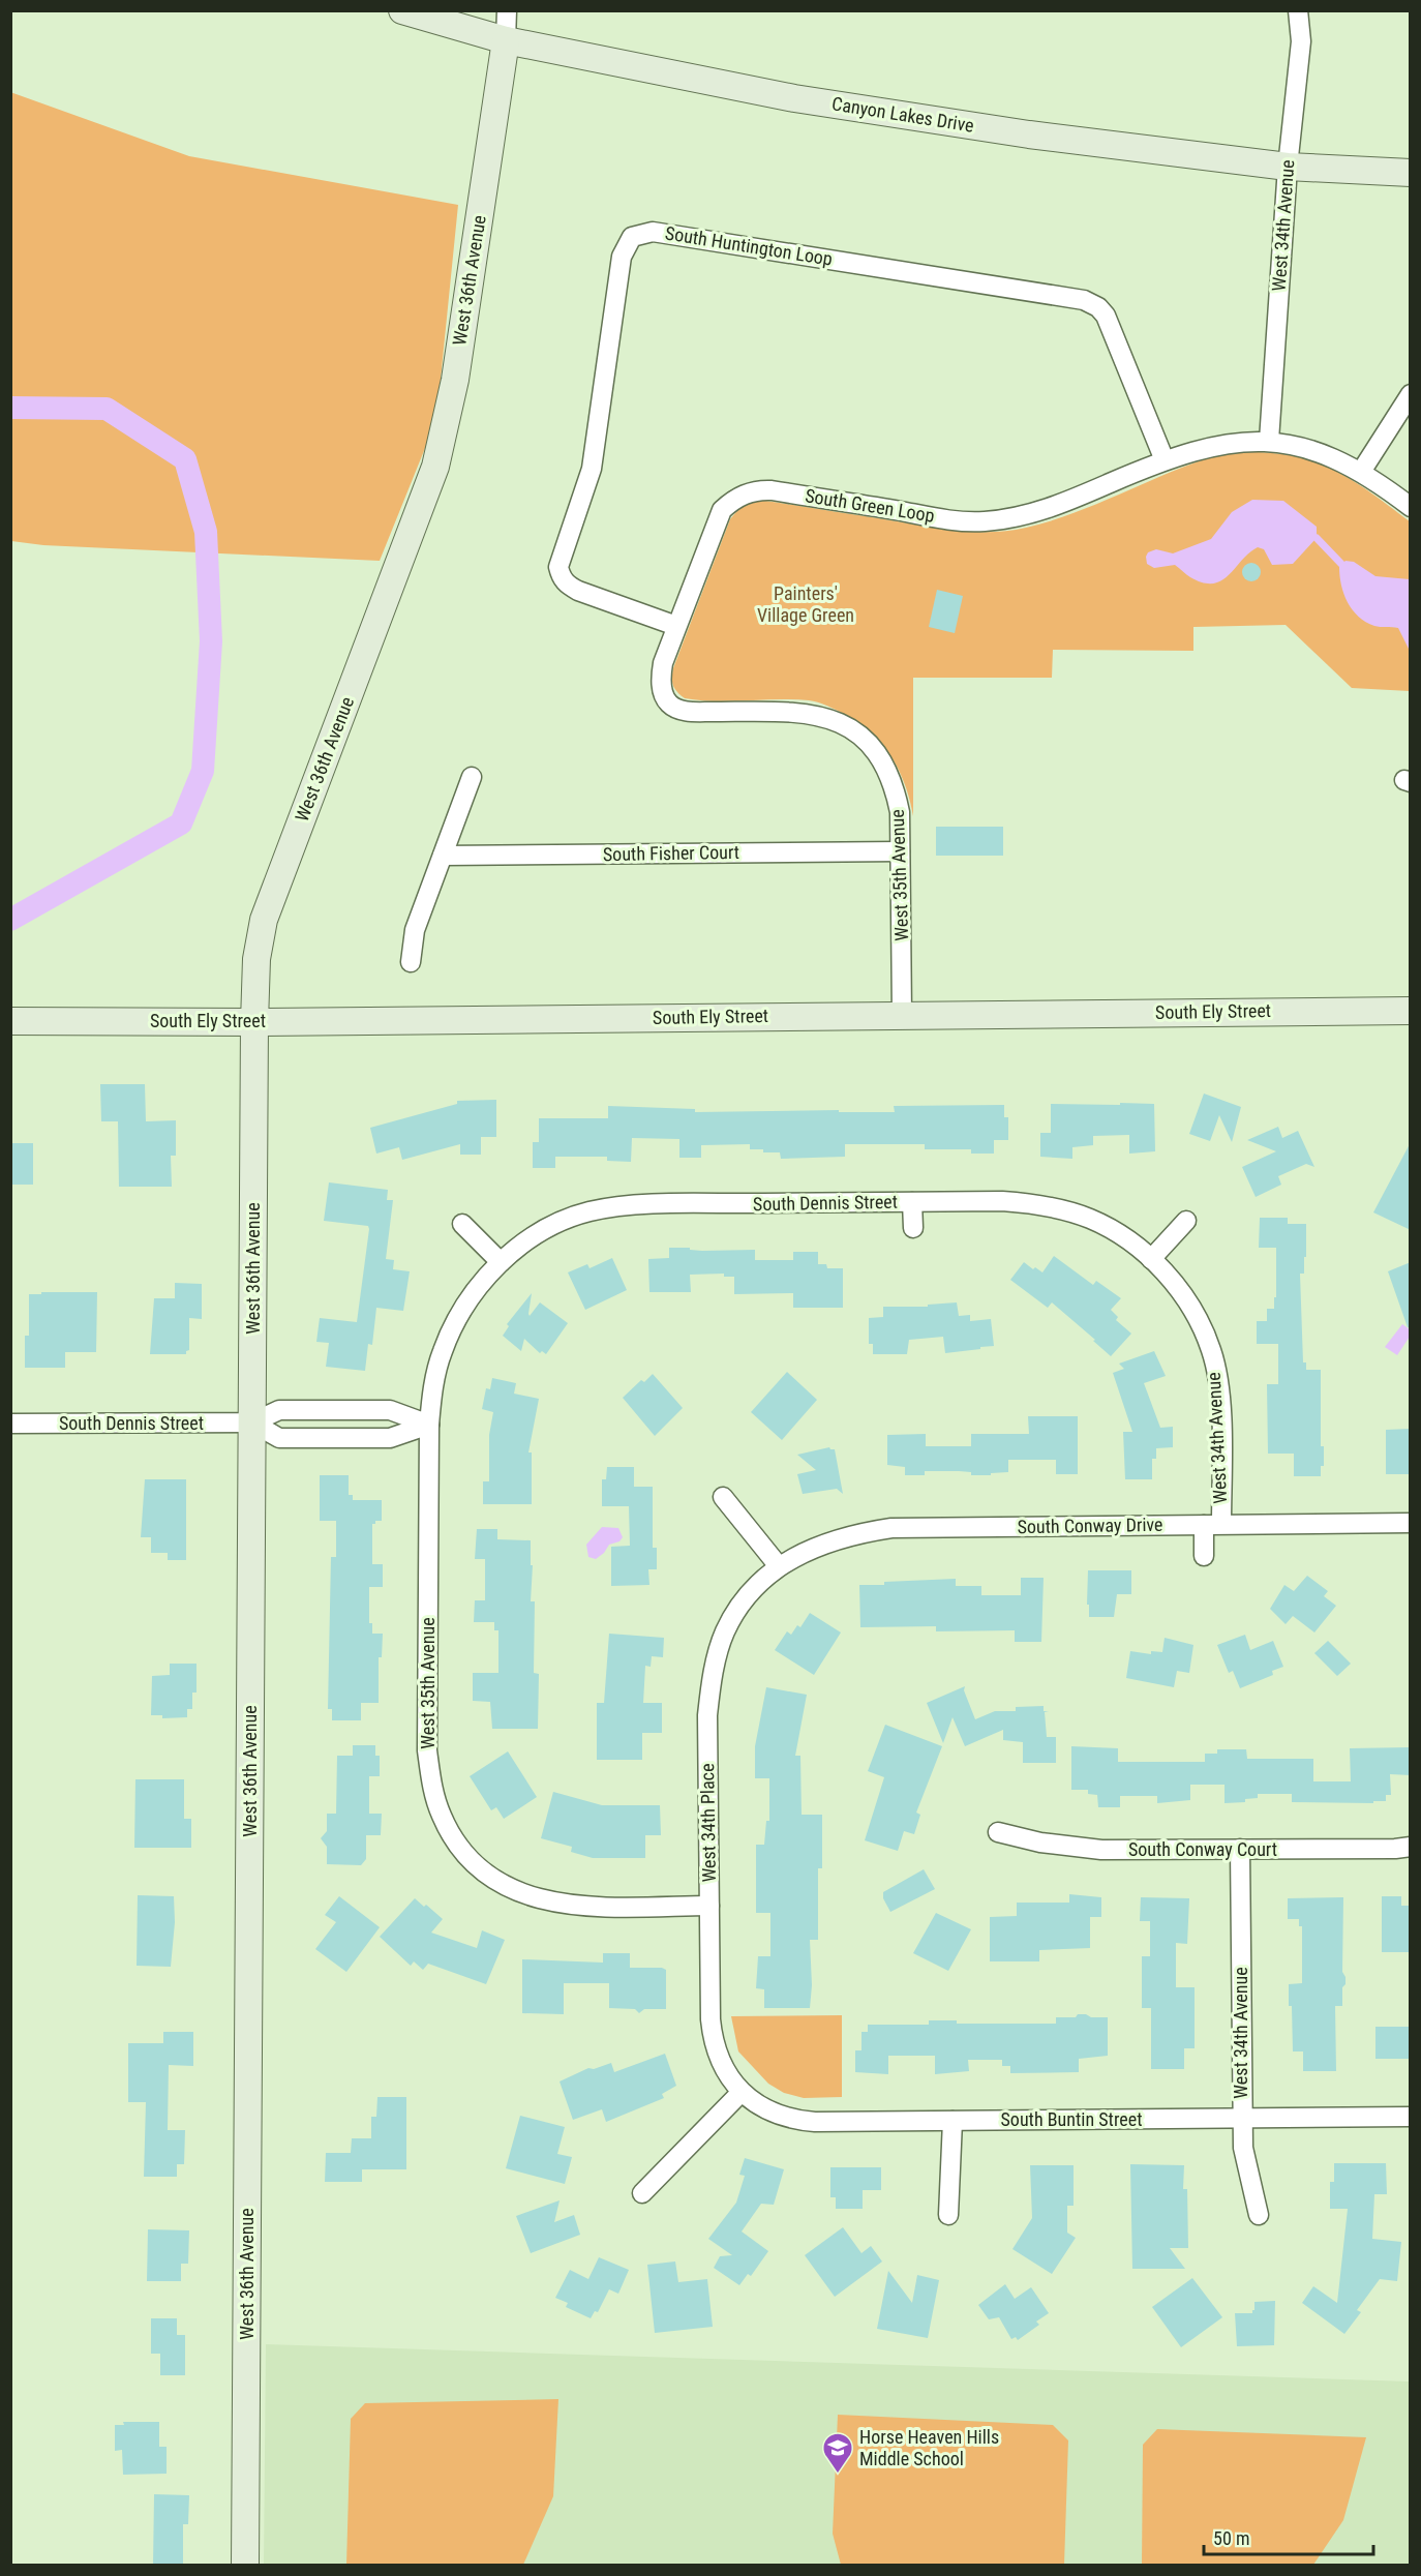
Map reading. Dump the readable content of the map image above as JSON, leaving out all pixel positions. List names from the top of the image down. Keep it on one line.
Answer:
{"streets":{"street":["Canyon Lakes Drive","West 34th Avenue","South Huntington Loop","West 36th Avenue","South Green Loop","South Fisher Court","West 35th Avenue","South Ely Street","South Dennis Street","South Conway Drive","West 34th Place","South Conway Court","South Buntin Street"]},"crossings":[["Canyon Lakes Drive","West 34th Avenue"],["Canyon Lakes Drive","West 36th Avenue"],["West 34th Avenue","South Green Loop"],["West 34th Avenue","South Dennis Street"],["West 34th Avenue","South Conway Drive"],["West 34th Avenue","South Conway Court"],["West 34th Avenue","South Buntin Street"],["South Huntington Loop","South Green Loop"],["West 36th Avenue","South Ely Street"],["West 36th Avenue","South Dennis Street"],["South Green Loop","West 35th Avenue"],["South Fisher Court","West 35th Avenue"],["West 35th Avenue","South Ely Street"],["West 35th Avenue","South Dennis Street"],["West 35th Avenue","West 34th Place"],["South Conway Drive","West 34th Place"],["West 34th Place","South Buntin Street"]],"parks":["Painters' Village Green"],"places":{"school or university":["Horse Heaven Hills Middle School"]},"scale_bar":"50 m"}
